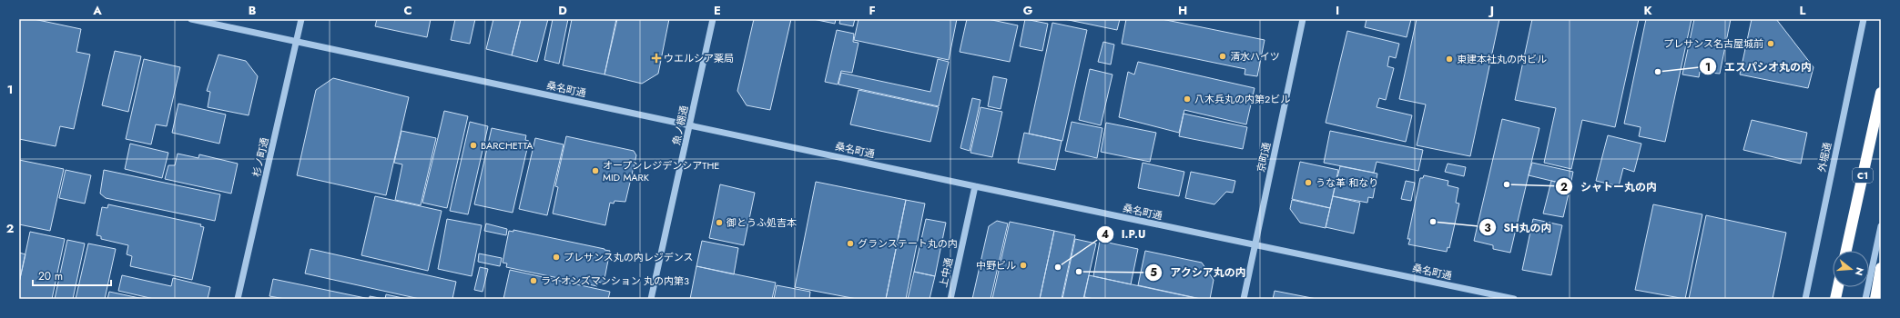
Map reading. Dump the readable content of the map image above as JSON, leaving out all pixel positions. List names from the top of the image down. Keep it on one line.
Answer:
{"streets":{"highway":["C1"],"street":["桑名町通","魚ノ棚通","杉ノ町通","京町通","外堀通","上中通"]},"crossings":[["桑名町通","魚ノ棚通"],["桑名町通","杉ノ町通"],["桑名町通","京町通"],["桑名町通","上中通"]],"places":{"other":["プレサンス名古屋城前","清水ハイツ","東建本社丸の内ビル","エスパシオ丸の内","八木兵丸の内第2ビル","BARCHETTA","オープンレジデンシアTHE MID MARK","うな革 和なり","シャトー丸の内","SH丸の内","御とうふ処吉本","グランステート丸の内","プレサンス丸の内レジデンス","中野ビル","I.P.U","アクシア丸の内","ライオンズマンション 丸の内第3"],"health":["ウエルシア薬局"]},"scale_bar":"20 m","north":"right","grid":{"columns":["A","B","C","D","E","F","G","H","I","J","K","L"],"rows":["1","2"]}}
